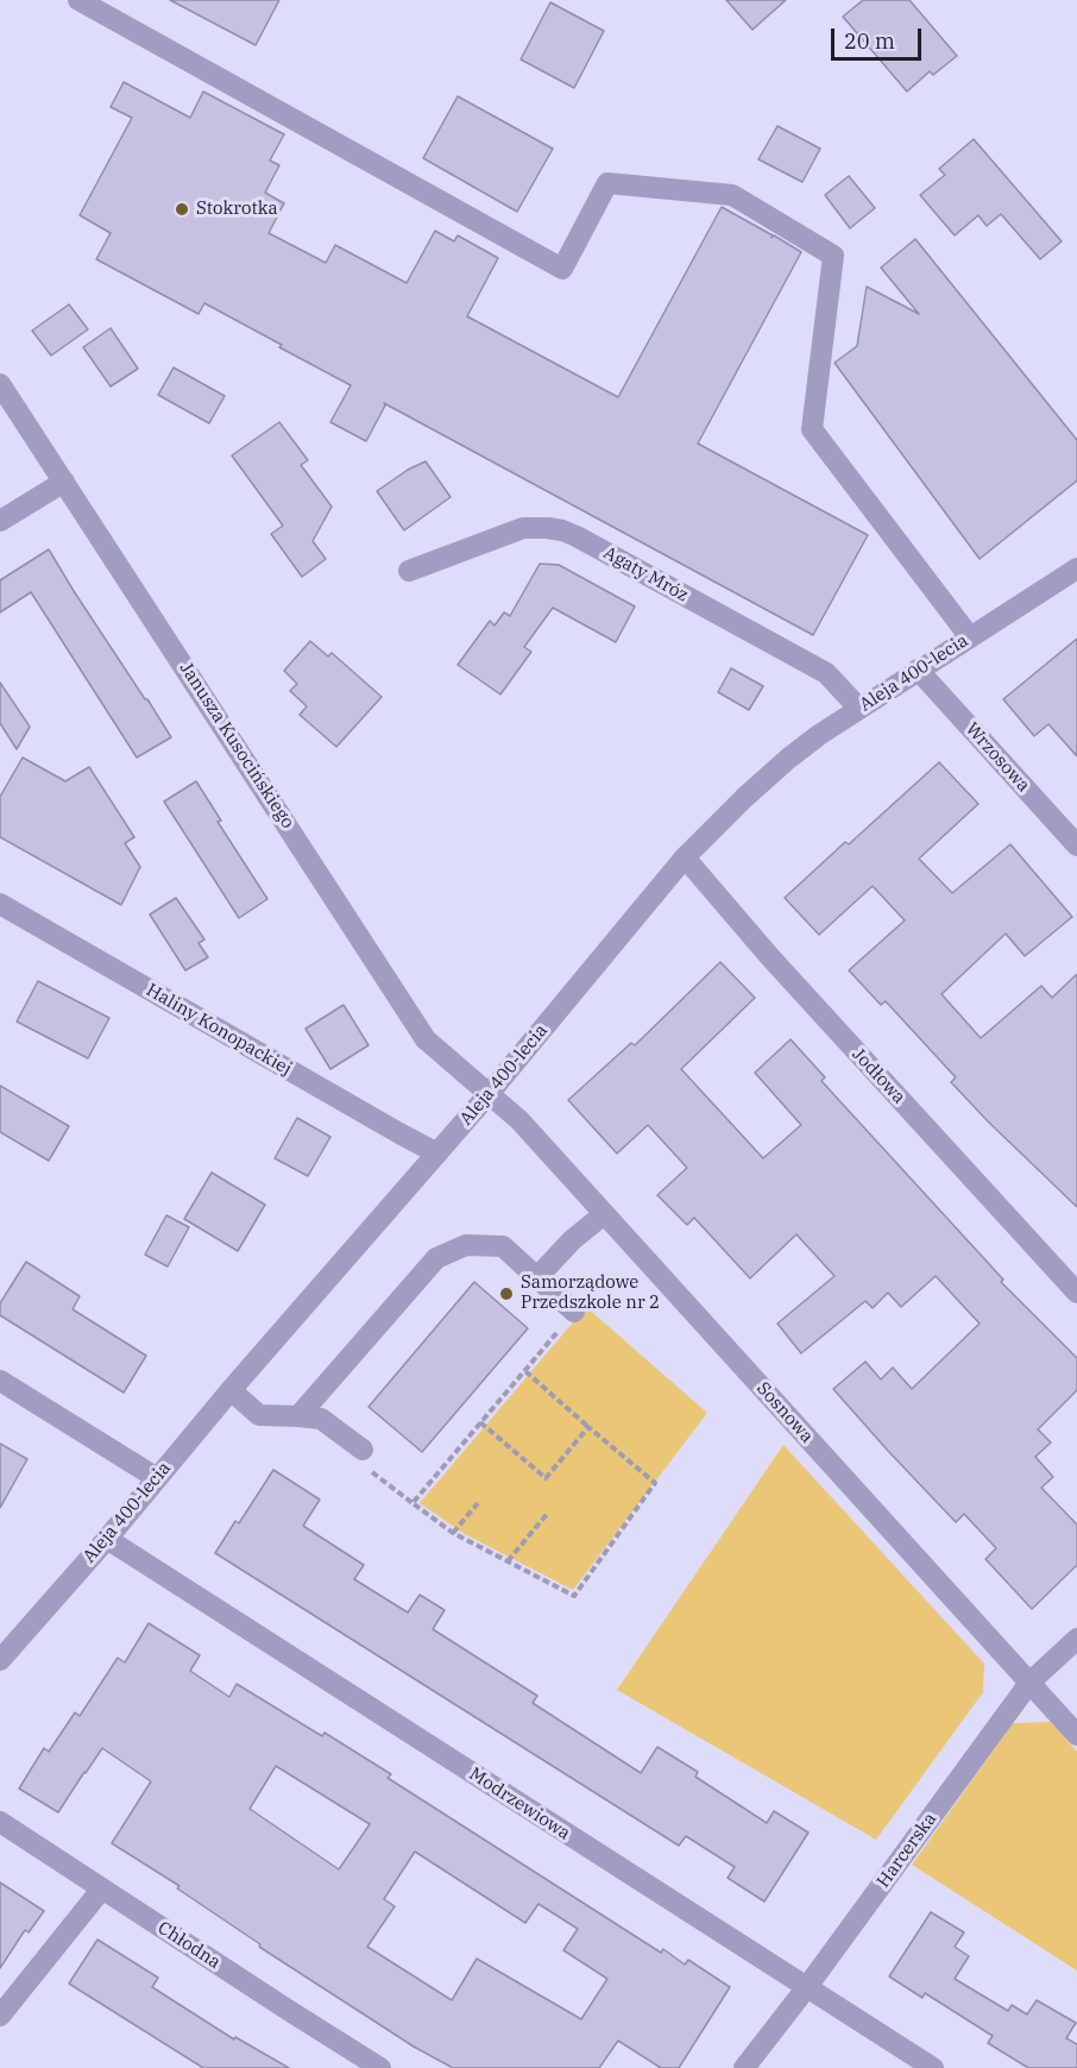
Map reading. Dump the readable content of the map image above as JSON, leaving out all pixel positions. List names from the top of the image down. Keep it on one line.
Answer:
{"streets":{"street":["Agaty Mróz","Aleja 400-lecia","Janusza Kusocińskiego","Wrzosowa","Haliny Konopackiej","Jodłowa","Sosnowa","Modrzewiowa","Harcerska","Chłodna"]},"crossings":[["Agaty Mróz","Aleja 400-lecia"],["Aleja 400-lecia","Janusza Kusocińskiego"],["Aleja 400-lecia","Wrzosowa"],["Aleja 400-lecia","Haliny Konopackiej"],["Aleja 400-lecia","Jodłowa"],["Aleja 400-lecia","Sosnowa"],["Aleja 400-lecia","Modrzewiowa"],["Janusza Kusocińskiego","Sosnowa"],["Sosnowa","Harcerska"],["Modrzewiowa","Harcerska"]],"places":["Stokrotka","Samorządowe Przedszkole nr 2"],"scale_bar":"20 m"}
